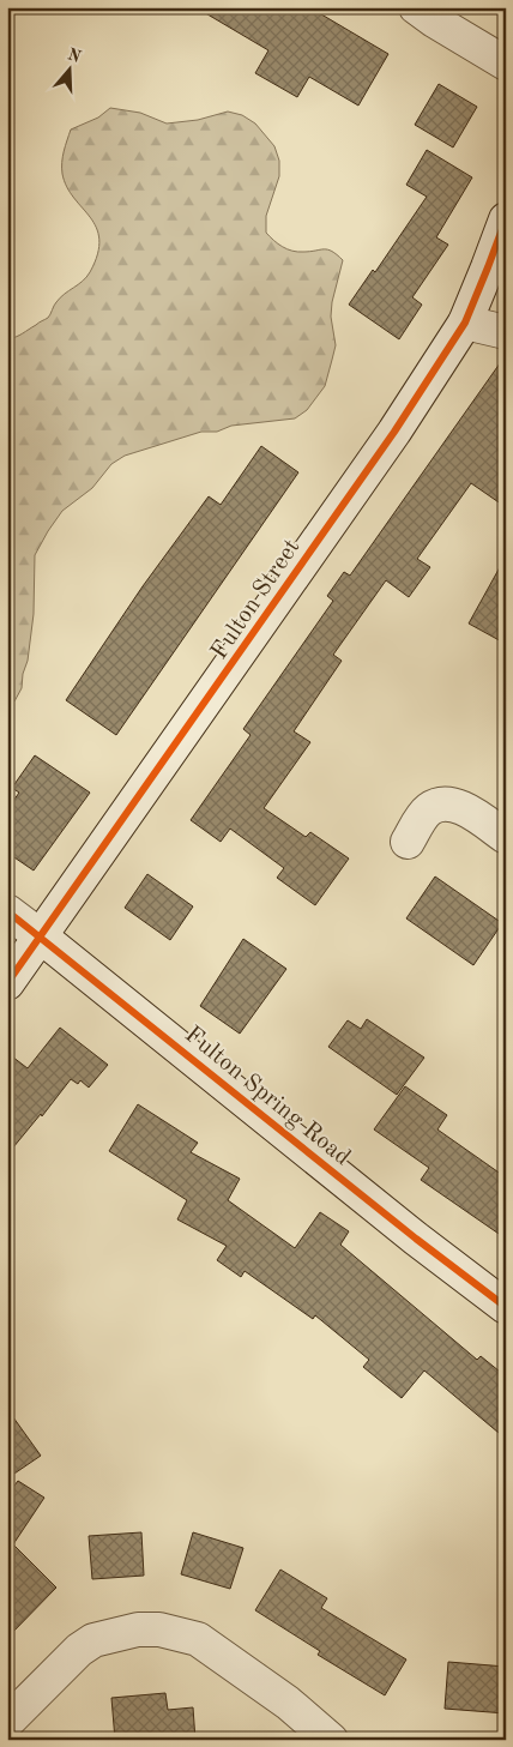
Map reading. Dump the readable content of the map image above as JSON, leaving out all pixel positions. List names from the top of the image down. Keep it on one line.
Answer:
{"streets":{"street":["Fulton Street","Fulton Spring Road"]},"crossings":[["Fulton Street","Fulton Spring Road"]],"north":"top"}
